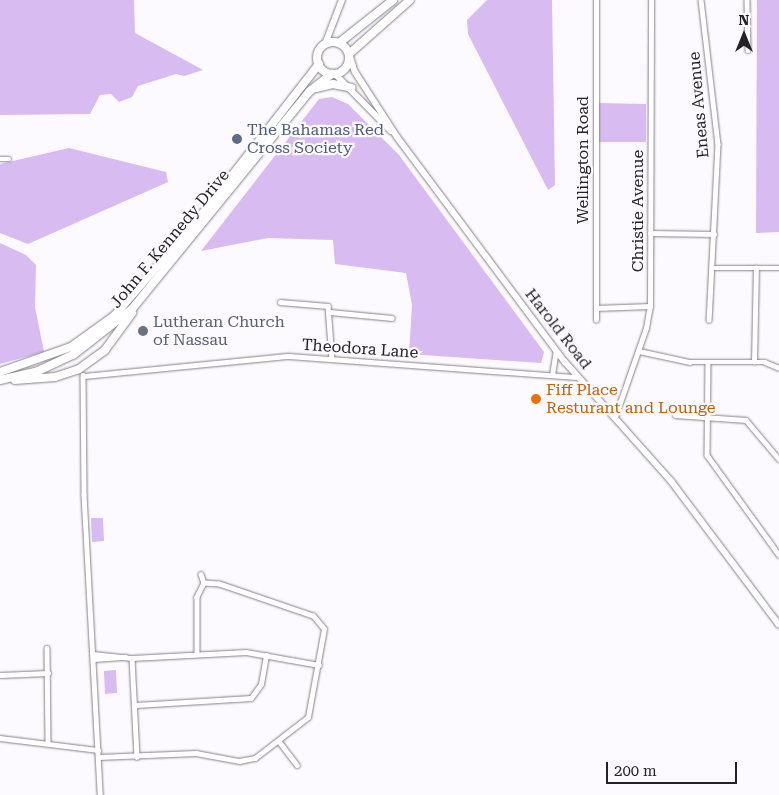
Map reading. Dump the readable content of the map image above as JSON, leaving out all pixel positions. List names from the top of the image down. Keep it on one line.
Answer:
{"streets":{"highway":["John F. Kennedy Drive"],"main road":["Harold Road"],"street":["Eneas Avenue","Wellington Road","Christie Avenue","Theodora Lane"]},"crossings":[["Christie Avenue","Harold Road"],["John F. Kennedy Drive","Harold Road"],["Harold Road","Theodora Lane"]],"places":["The Bahamas Red Cross Society","Lutheran Church of Nassau","Fiff Place Resturant and Lounge"],"scale_bar":"200 m","north":"top"}
